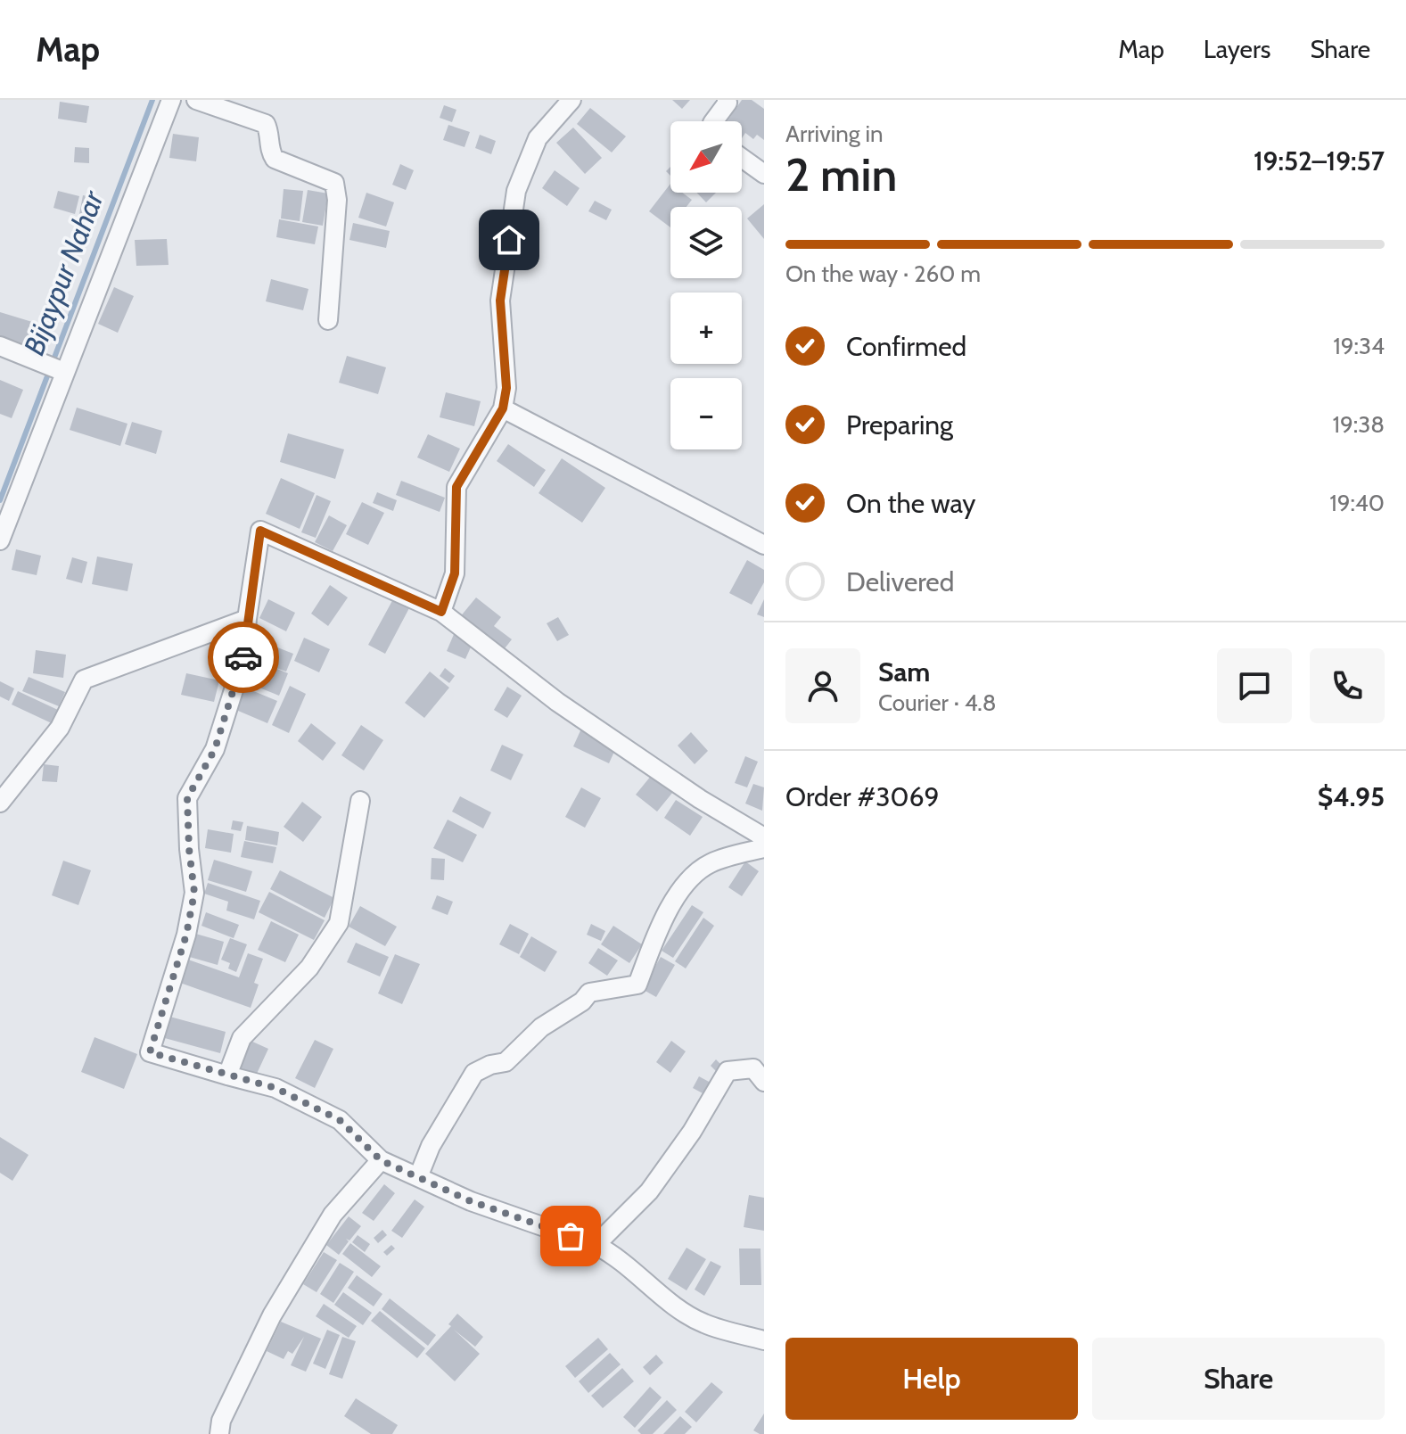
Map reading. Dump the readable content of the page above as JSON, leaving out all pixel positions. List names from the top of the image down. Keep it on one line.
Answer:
{"water":["Bijaypur Nahar"],"north":"bottom left","page":{"header":"Map","nav":["Map","Layers","Share"],"heading":["2 min","Arriving in","19:52–19:57"],"panel":["Sam","Courier · 4.8","Order #3069","$4.95"],"map_buttons":["+","−"],"bar":"On the way · 260 m","list":[["Confirmed","19:34"],["Preparing","19:38"],["On the way","19:40"],"Delivered"],"buttons":["Help","Share"]}}
